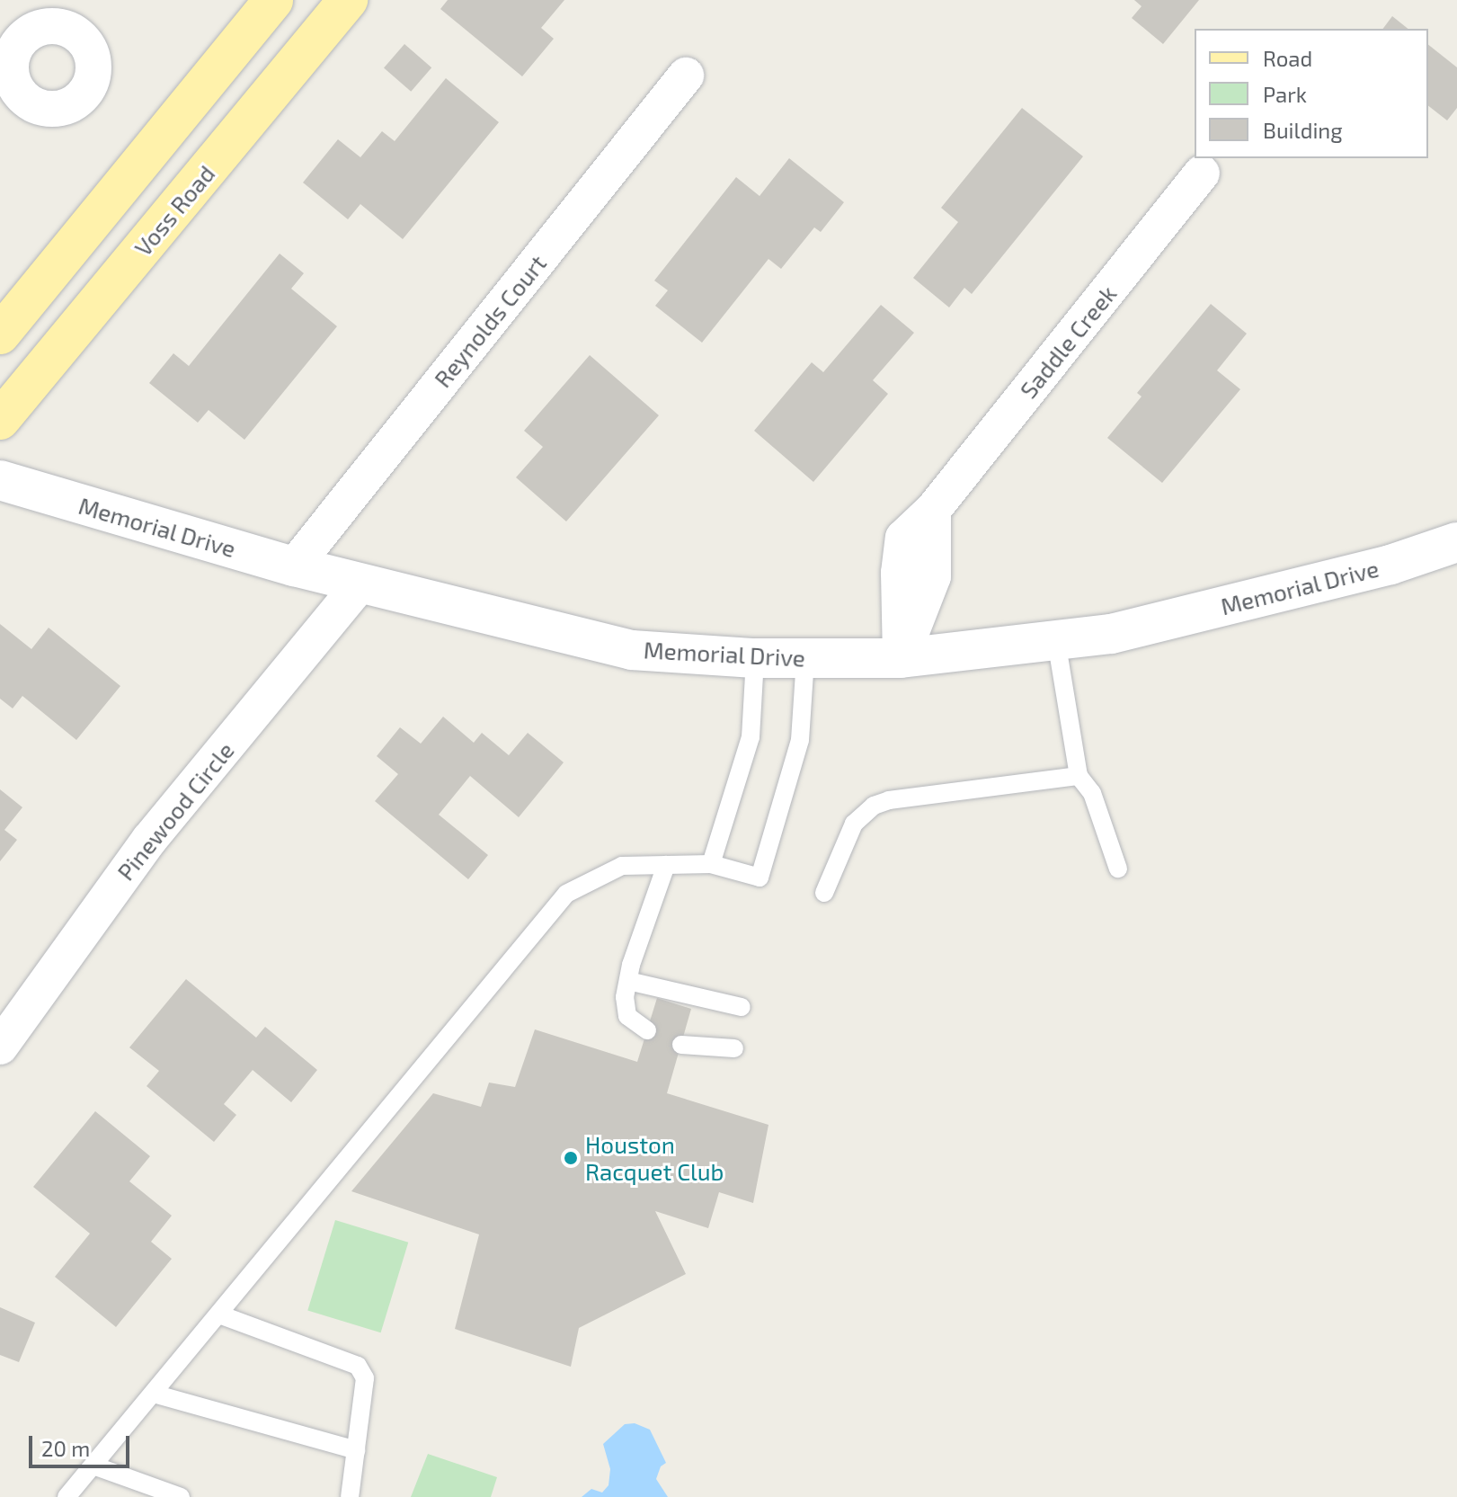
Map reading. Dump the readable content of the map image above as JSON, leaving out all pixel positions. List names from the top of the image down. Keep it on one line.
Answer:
{"streets":{"main road":["Voss Road"],"street":["Reynolds Court","Saddle Creek","Memorial Drive","Pinewood Circle"]},"crossings":[["Reynolds Court","Memorial Drive"],["Saddle Creek","Memorial Drive"],["Memorial Drive","Pinewood Circle"]],"places":["Houston Racquet Club"],"legend":["Road","Park","Building"],"scale_bar":"20 m"}
